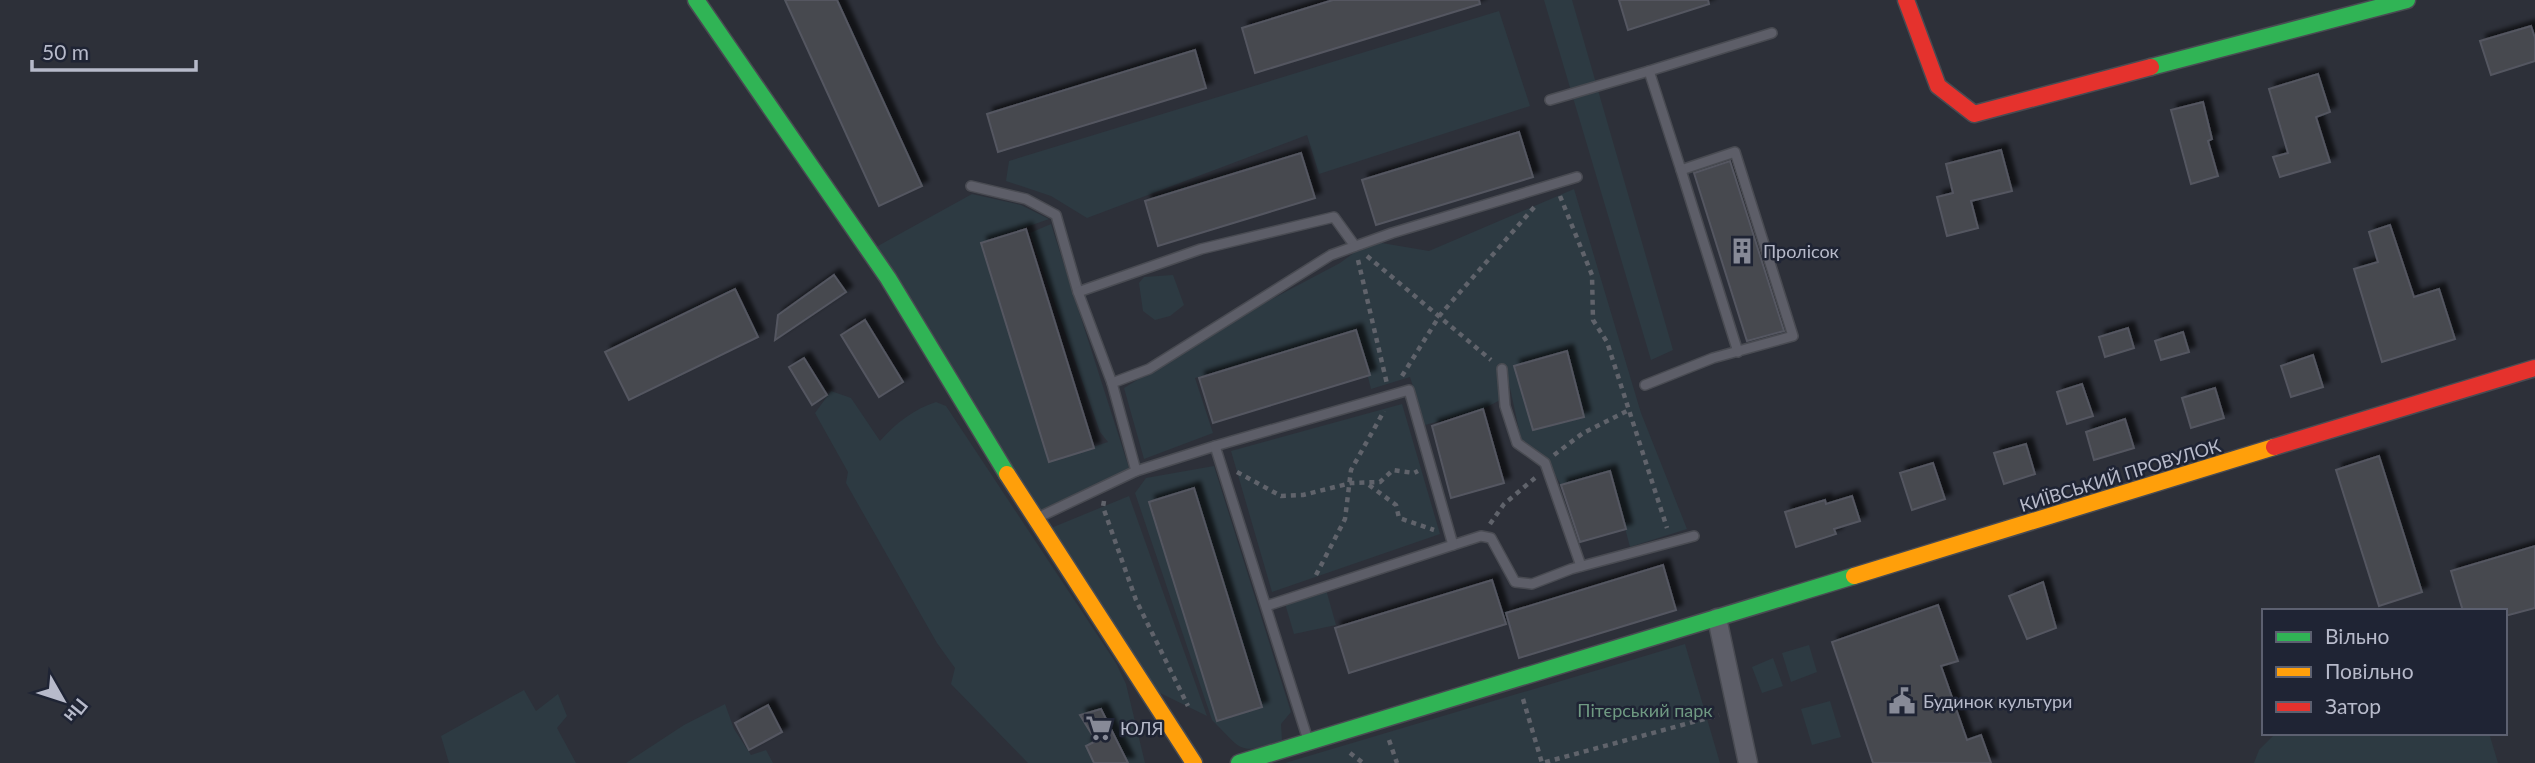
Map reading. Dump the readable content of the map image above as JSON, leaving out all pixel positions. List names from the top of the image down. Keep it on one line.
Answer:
{"streets":{"street":["КИЇВСЬКИЙ ПРОВУЛОК"]},"parks":["Пітєрський парк"],"places":{"building":["Пролісок"],"public building":["Будинок культури"],"supermarket":["ЮЛЯ"]},"legend":["Вільно","Повільно","Затор"],"scale_bar":"50 m","north":"bottom right"}
